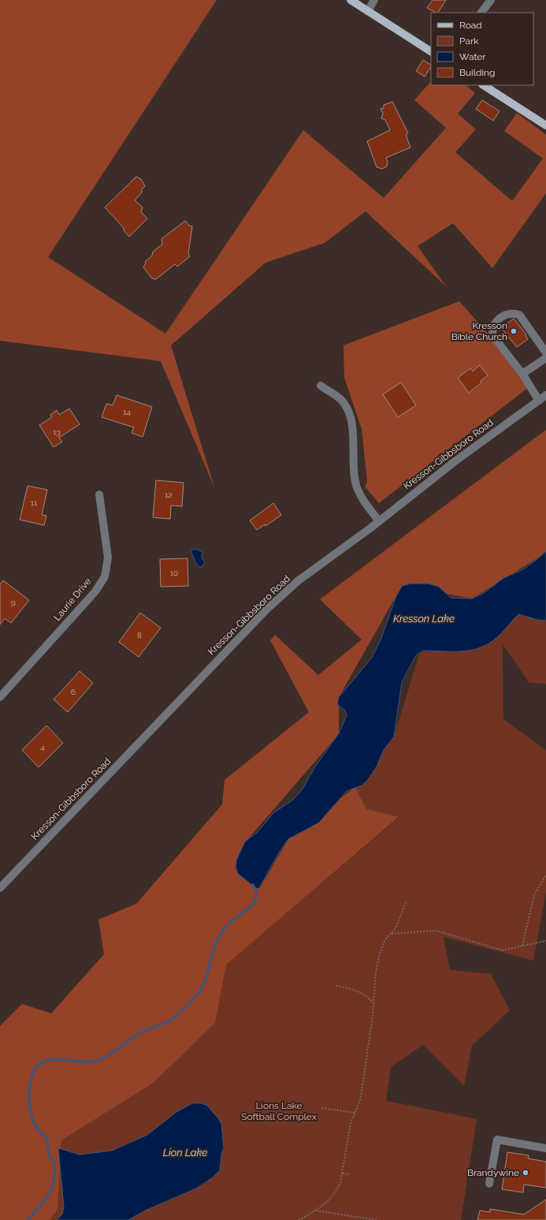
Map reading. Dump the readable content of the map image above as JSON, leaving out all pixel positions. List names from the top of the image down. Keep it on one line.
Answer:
{"streets":{"street":["Kresson-Gibbsboro Road","Laurie Drive"]},"water":["Kresson Lake","Lion Lake"],"parks":["Lions Lake Softball Complex"],"places":["Kresson Bible Church","Brandywine"],"house_numbers":["14","13","12","11","10","9","8","6","4"],"legend":["Road","Park","Water","Building"]}
